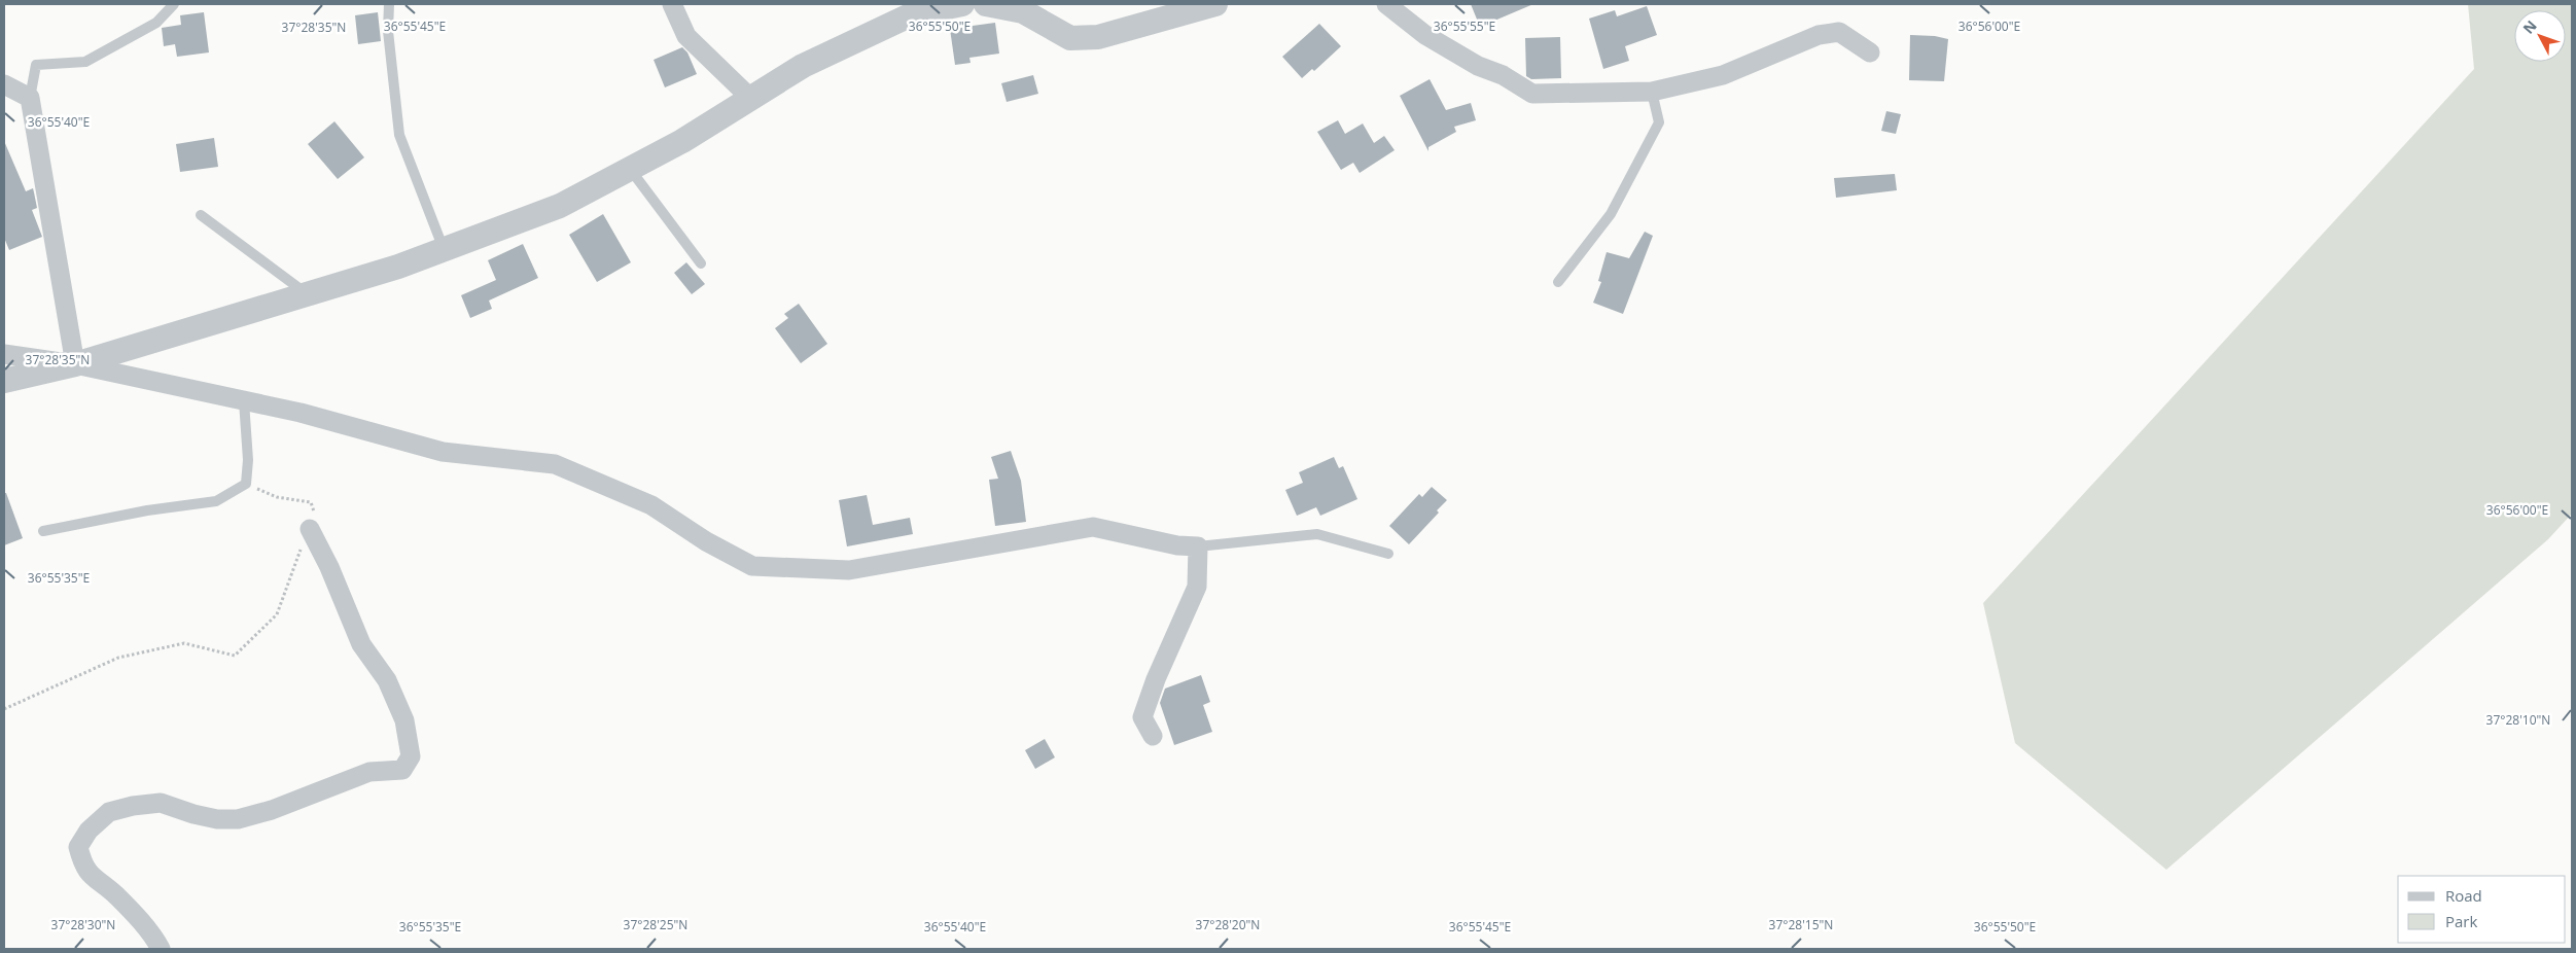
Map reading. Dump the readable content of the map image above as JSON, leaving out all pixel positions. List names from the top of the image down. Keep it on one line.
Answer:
{"legend":["Road","Park"],"north":"top left","coordinates":["36°55'45\"E","36°55'50\"E","36°55'55\"E","36°56'00\"E","37°28'35\"N","36°55'40\"E","36°55'35\"E","37°28'10\"N","37°28'30\"N","37°28'25\"N","37°28'20\"N","37°28'15\"N"]}
